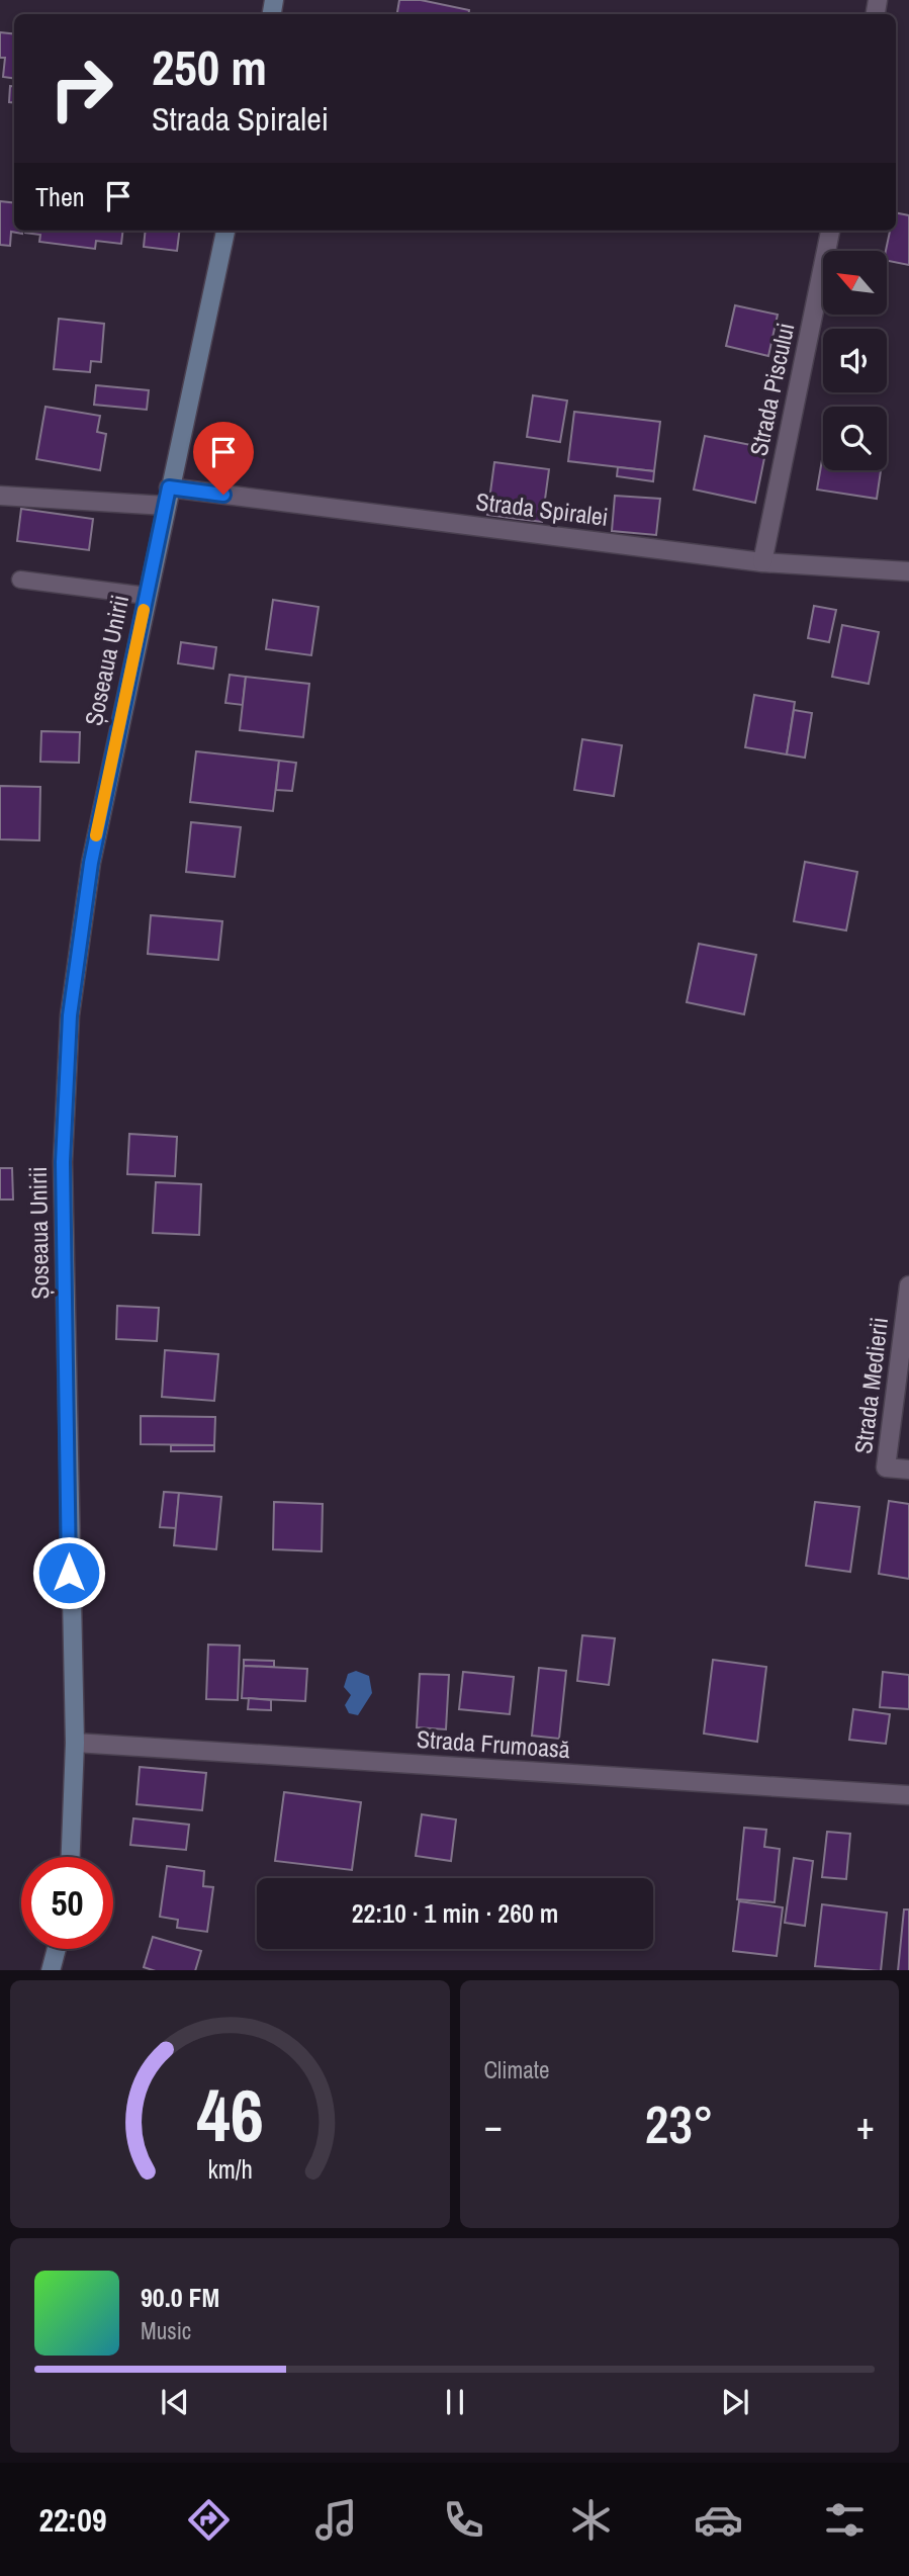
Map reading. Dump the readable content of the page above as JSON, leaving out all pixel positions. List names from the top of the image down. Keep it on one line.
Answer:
{"streets":{"main road":["Șoseaua Unirii"],"street":["Strada Piscului","Strada Spiralei","Strada Medierii","Strada Frumoasă"]},"crossings":[["Strada Piscului","Strada Spiralei"],["Strada Spiralei","Șoseaua Unirii"],["Șoseaua Unirii","Strada Frumoasă"]],"north":"top left","page":{"turn":["250 m","Strada Spiralei"],"then":"Then","limit":"50","trip":"22:10 · 1 min · 260 m","tile":"Climate","heat":["−","23°","+"],"song":["90.0 FM","Music"],"tabs":"22:09","gauge":["46","km/h"]}}
